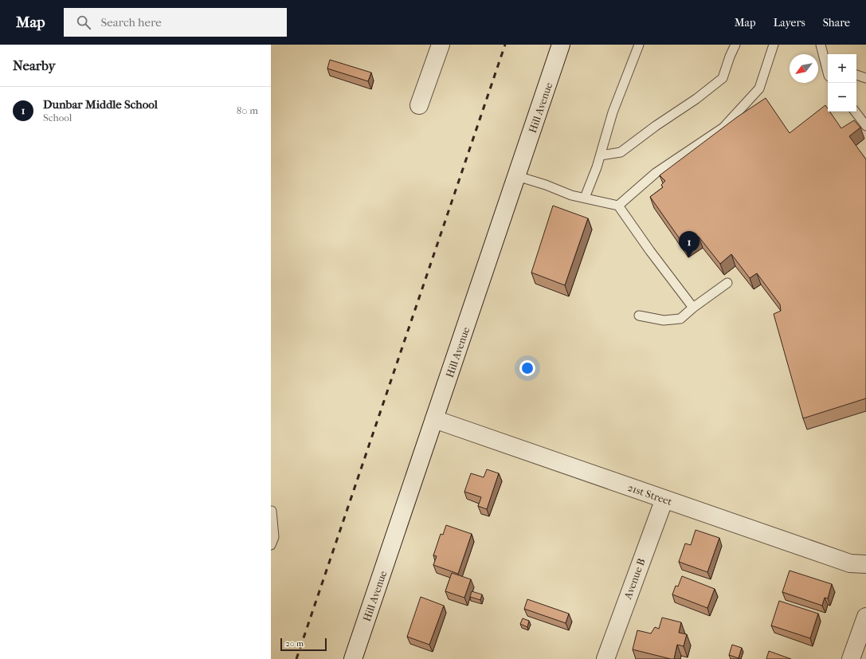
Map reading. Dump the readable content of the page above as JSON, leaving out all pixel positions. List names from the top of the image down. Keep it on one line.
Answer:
{"streets":{"street":["Hill Avenue","21st Street","Avenue B"]},"crossings":[["Hill Avenue","21st Street"],["21st Street","Avenue B"]],"scale_bar":"20 m","north":"bottom left","page":{"header":"Map","search":"Search here","nav":["Map","Layers","Share"],"heading":"Nearby","map_buttons":["+","−"],"list":[{"mark":"1","name":"Dunbar Middle School","note":"School","value":"80 m"}],"pins":"1","scale":"20 m"}}
